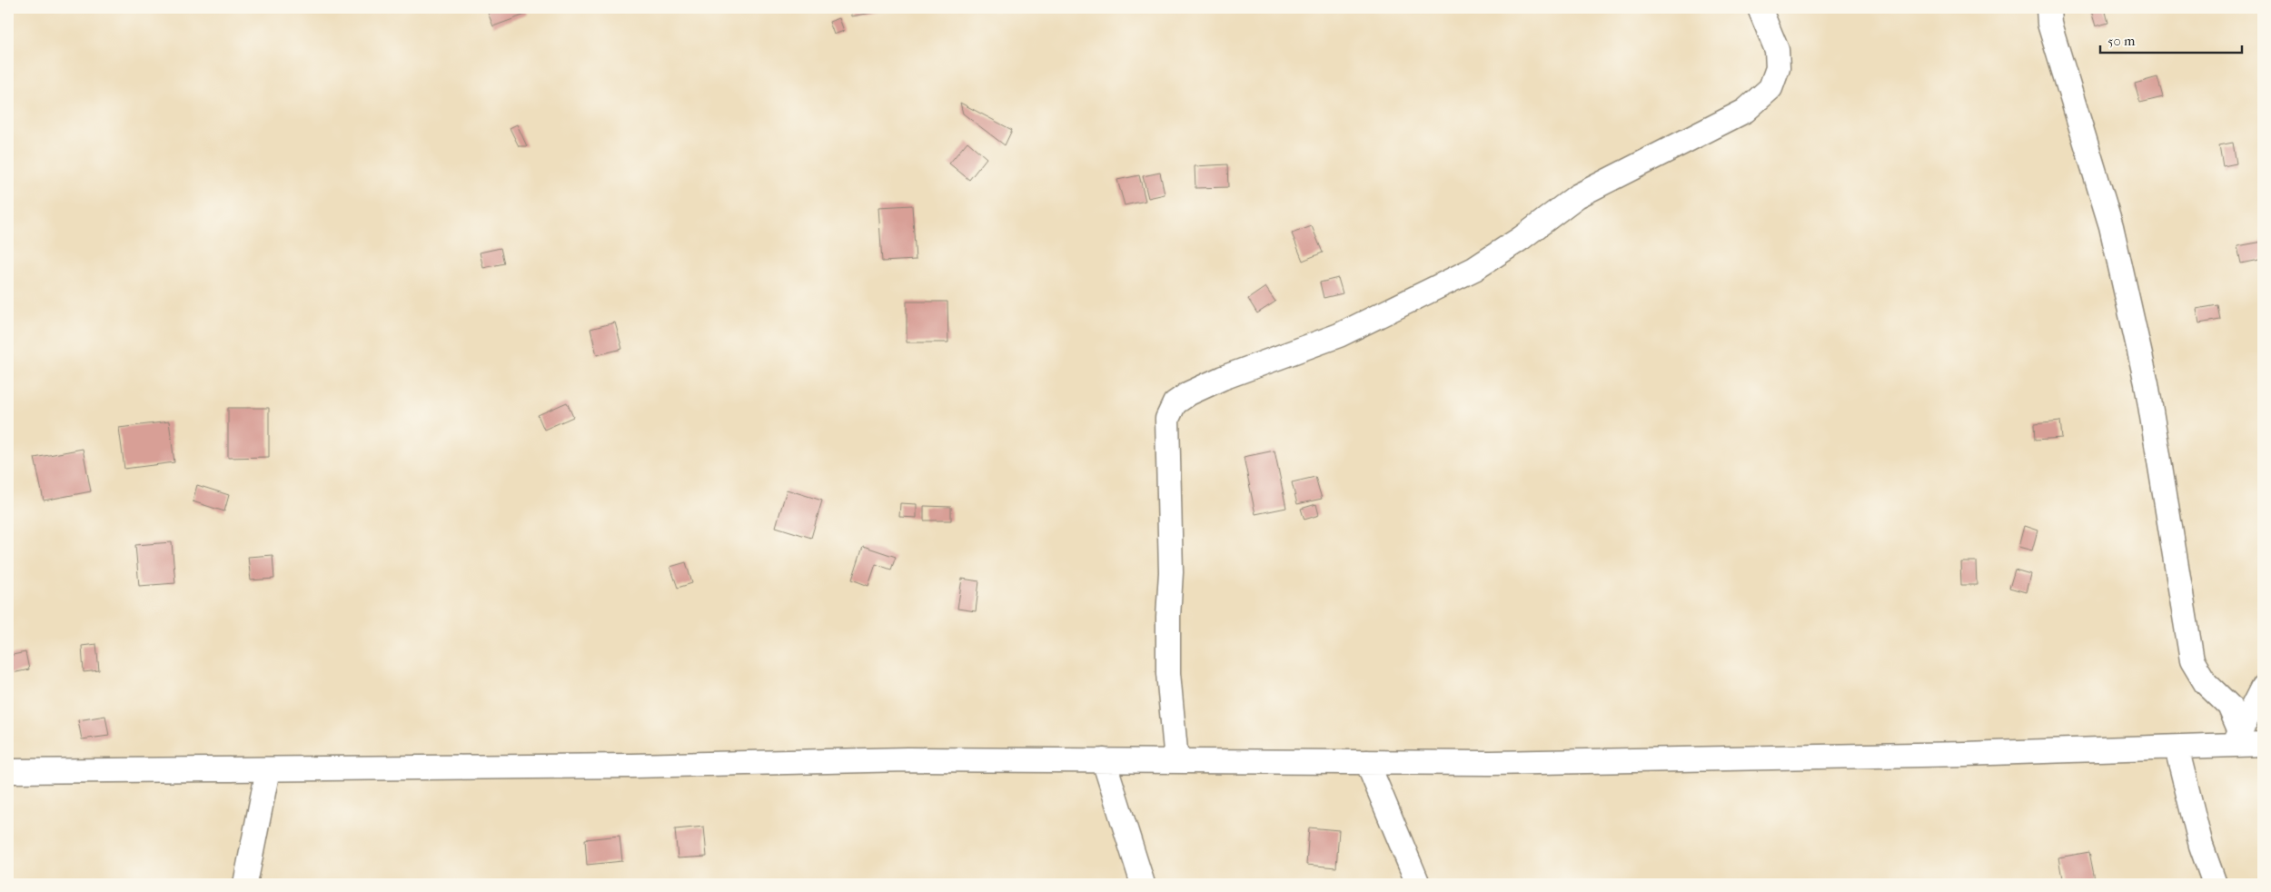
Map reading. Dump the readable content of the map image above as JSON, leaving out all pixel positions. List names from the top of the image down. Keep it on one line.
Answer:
{"scale_bar":"50 m"}
